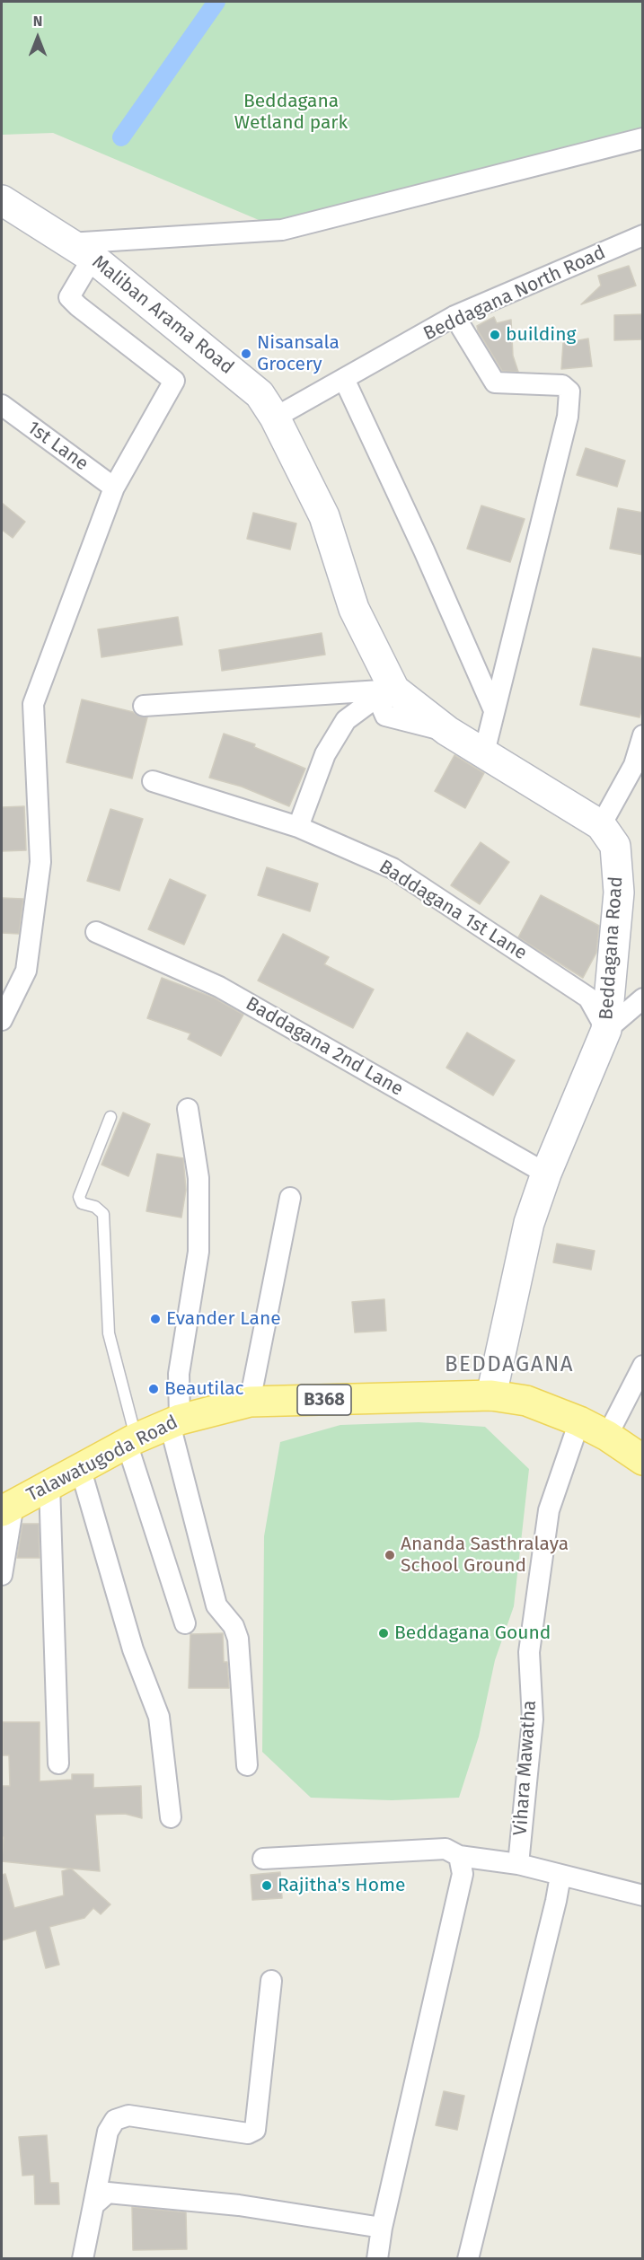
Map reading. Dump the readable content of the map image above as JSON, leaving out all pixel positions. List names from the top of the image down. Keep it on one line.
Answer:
{"streets":{"main road":["B368","Talawatugoda Road"],"street":["Beddagana North Road","Maliban Arama Road","1st Lane","Baddagana 1st Lane","Beddagana Road","Baddagana 2nd Lane","Vihara Mawatha"]},"crossings":[["Beddagana North Road","Maliban Arama Road"],["Maliban Arama Road","Beddagana Road"],["Baddagana 1st Lane","Beddagana Road"],["Beddagana Road","Baddagana 2nd Lane"],["Beddagana Road","Talawatugoda Road"],["Talawatugoda Road","Vihara Mawatha"]],"districts":["BEDDAGANA"],"parks":["Beddagana Wetland park"],"places":["building","Nisansala Grocery","Evander Lane","Beautilac","Ananda Sasthralaya School Ground","Beddagana Gound","Rajitha's Home"],"north":"top"}
